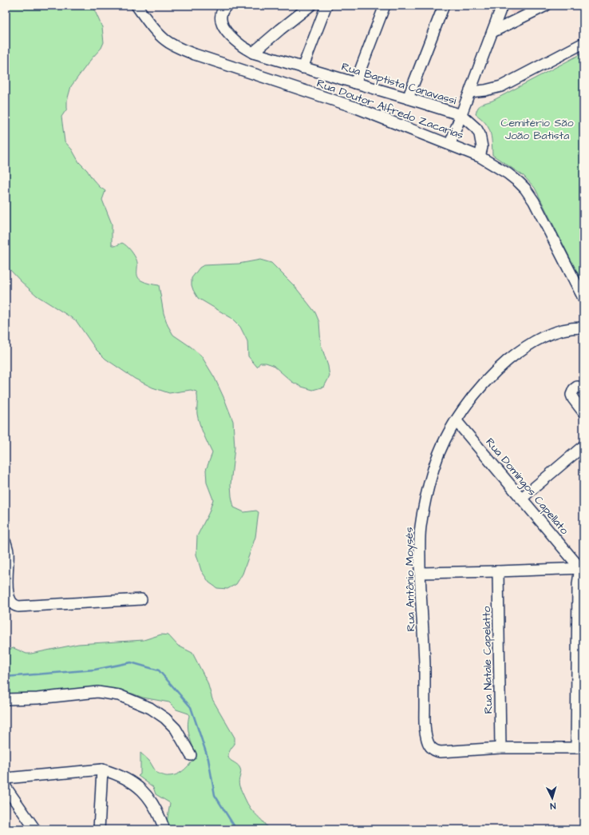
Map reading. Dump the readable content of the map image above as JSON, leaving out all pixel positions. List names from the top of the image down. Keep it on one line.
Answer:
{"streets":{"street":["Rua Baptista Canavassi","Rua Doutor Alfredo Zacarias","Rua Domingos Capellato","Rua Antônio Moysés","Rua Natale Capelatto"]},"crossings":[["Rua Domingos Capellato","Rua Antônio Moysés"],["Rua Antônio Moysés","Rua Natale Capelatto"]],"parks":["Cemitério São João Batista"],"north":"bottom"}
